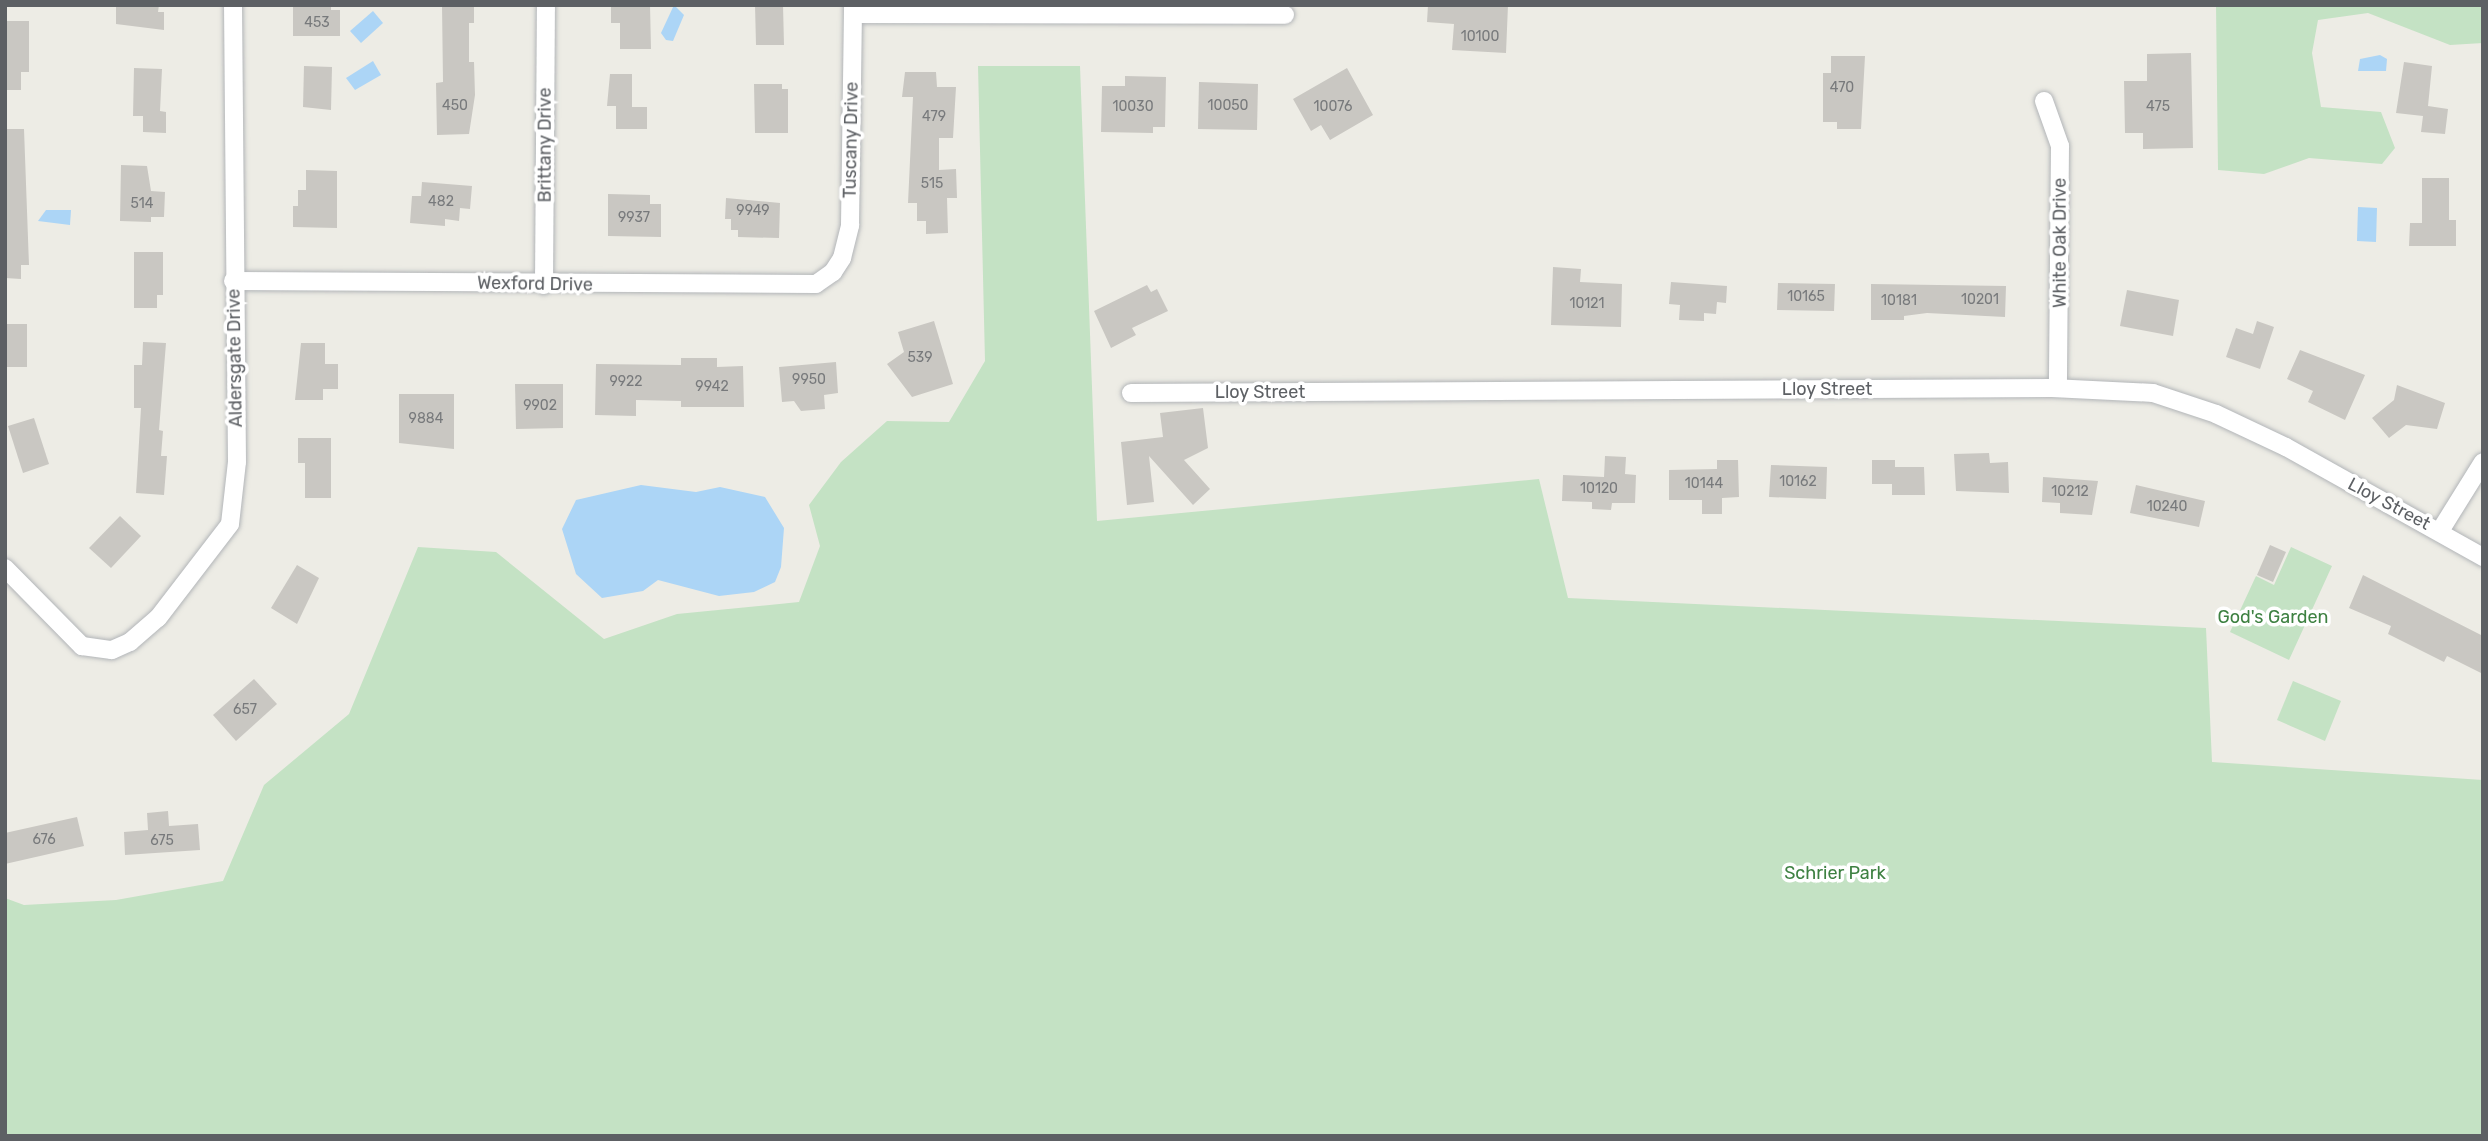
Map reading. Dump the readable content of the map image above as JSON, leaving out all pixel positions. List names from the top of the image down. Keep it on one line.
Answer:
{"streets":{"street":["Tuscany Drive","Brittany Drive","White Oak Drive","Wexford Drive","Aldersgate Drive","Lloy Street"]},"crossings":[["Tuscany Drive","Wexford Drive"],["Brittany Drive","Wexford Drive"],["White Oak Drive","Lloy Street"],["Wexford Drive","Aldersgate Drive"]],"parks":["God's Garden","Schrier Park"],"house_numbers":["453","10100","470","450","10050","10030","10076","475","479","515","482","514","9949","9937","10165","10201","10181","10121","539","9950","9922","9942","9902","9884","10162","10144","10120","10212","10240","657","676","675"]}
